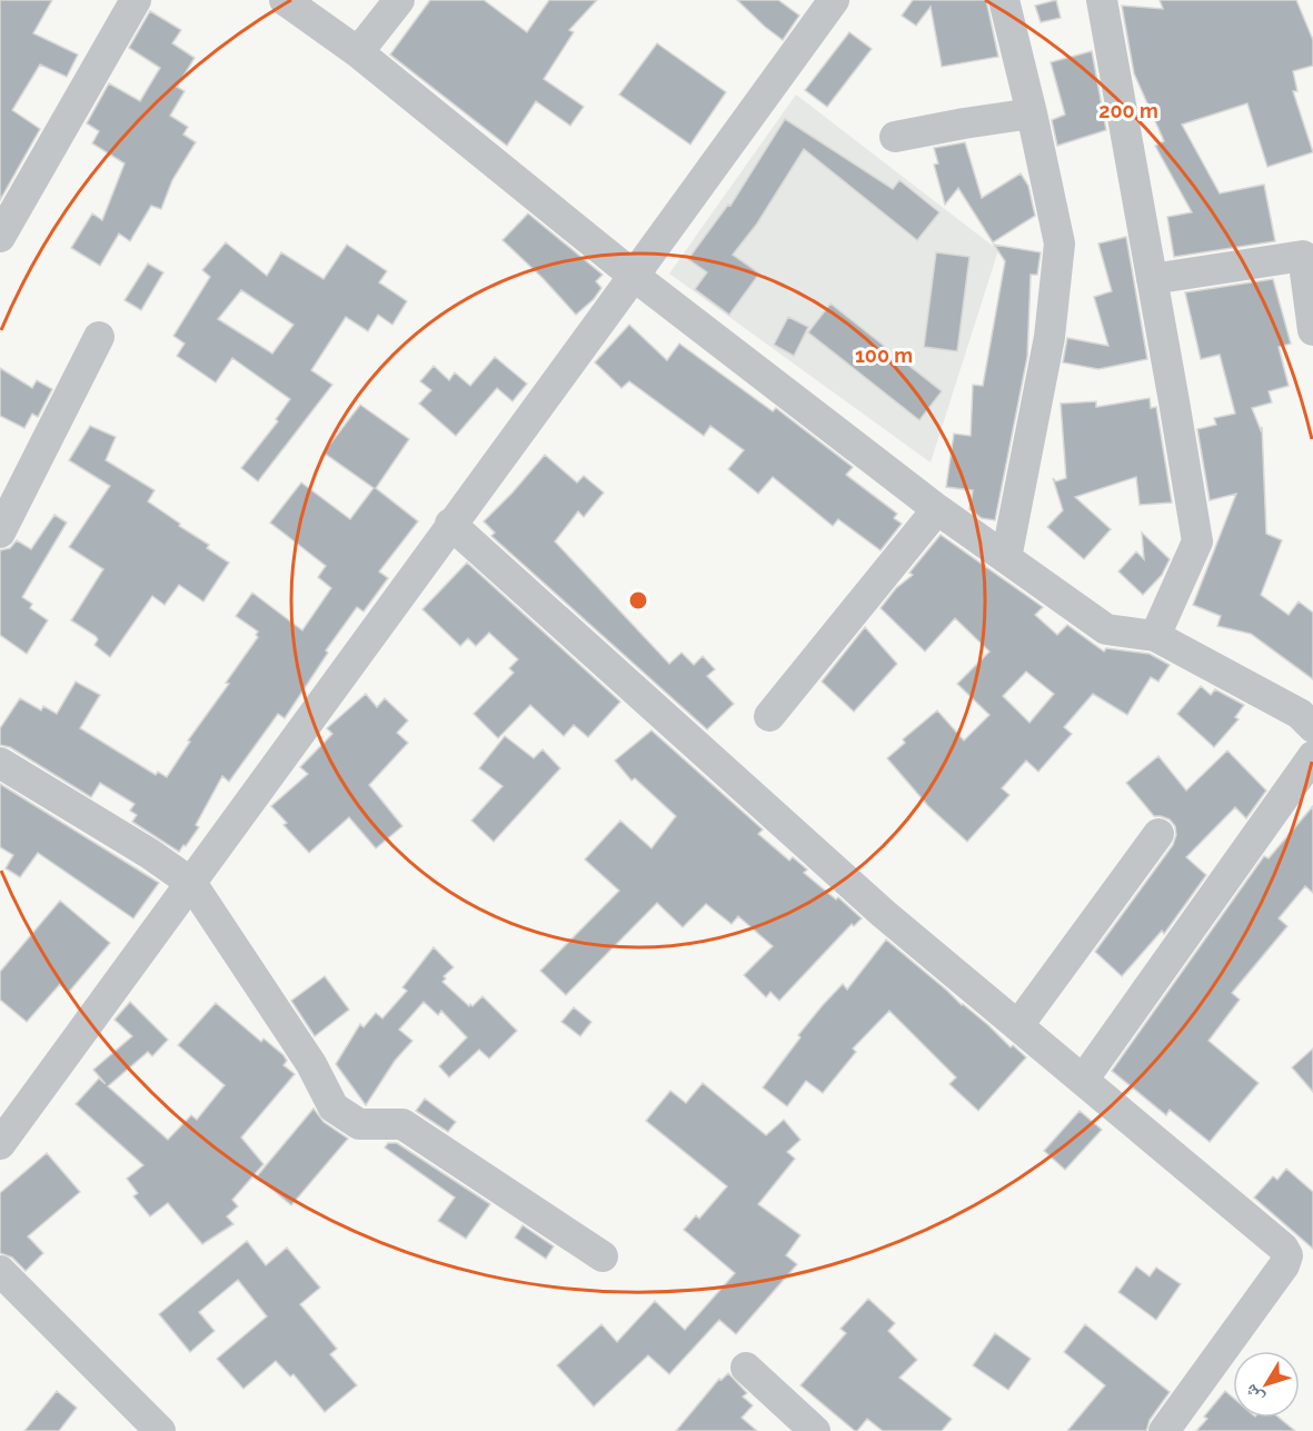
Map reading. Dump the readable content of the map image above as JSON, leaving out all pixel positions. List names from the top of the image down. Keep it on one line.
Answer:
{"north":"bottom left","rings":["200 m","100 m"]}
